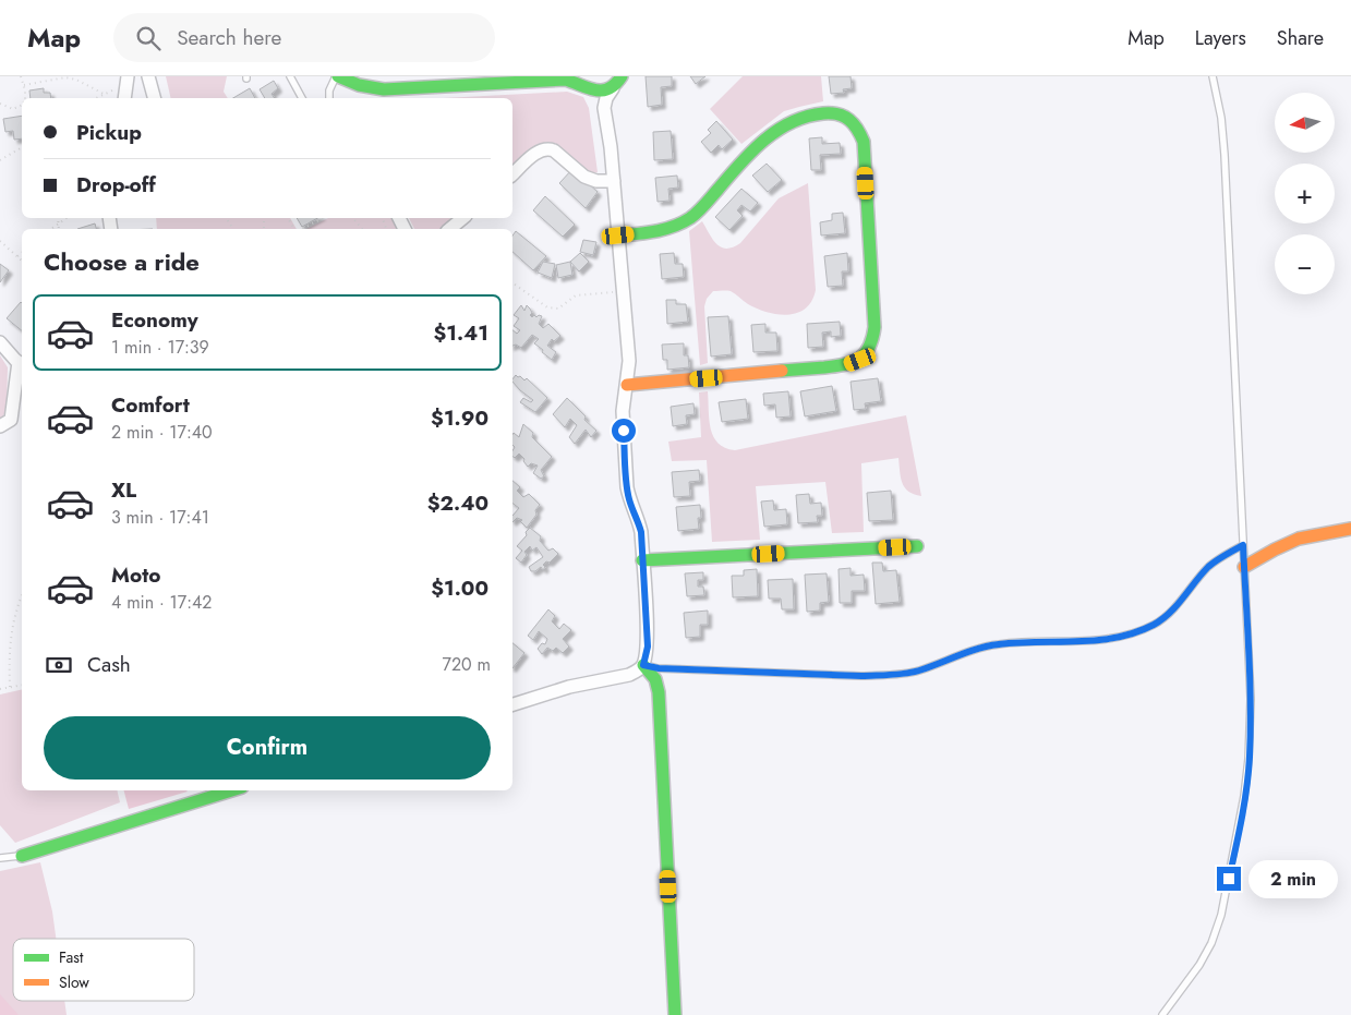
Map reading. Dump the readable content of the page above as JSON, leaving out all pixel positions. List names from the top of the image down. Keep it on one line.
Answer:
{"legend":["Fast","Slow"],"north":"left","page":{"header":"Map","search":"Search here","nav":["Map","Layers","Share"],"map_buttons":["+","−"],"banner":["Pickup","Drop-off"],"heading":"Choose a ride","list":[{"name":"Economy","note":"1 min · 17:39","value":"$1.41"},{"name":"Comfort","note":"2 min · 17:40","value":"$1.90"},{"name":"XL","note":"3 min · 17:41","value":"$2.40"},{"name":"Moto","note":"4 min · 17:42","value":"$1.00"}],"pay":["Cash","720 m"],"buttons":"Confirm","bubble":"2 min"}}
